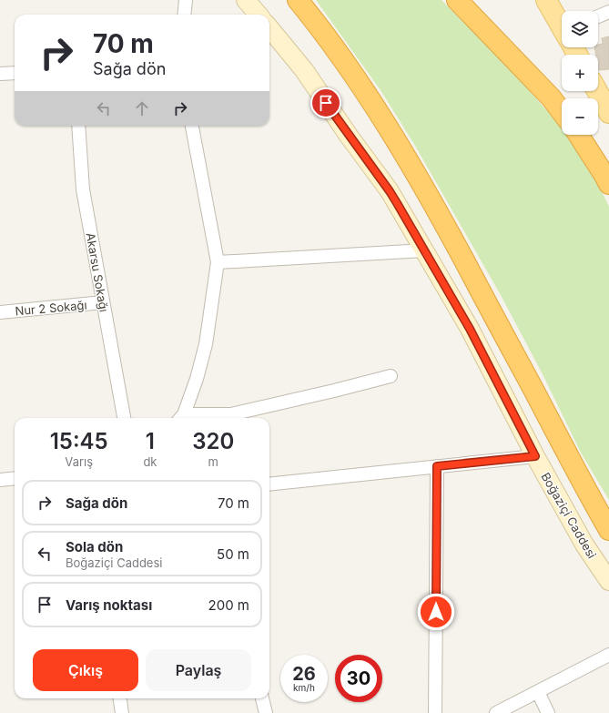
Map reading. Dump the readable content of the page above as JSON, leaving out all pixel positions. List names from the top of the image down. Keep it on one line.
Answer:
{"streets":{"main road":["Boğaziçi Caddesi"],"street":["Akarsu Sokağı","Nur 2 Sokağı"]},"crossings":[["Akarsu Sokağı","Nur 2 Sokağı"]],"page":{"map_buttons":["+","−"],"turn":["70 m","Sağa dön"],"eta":["15:45","Varış","1","dk","320","m"],"list":[{"name":"Sağa dön","value":"70 m"},{"name":"Sola dön","note":"Boğaziçi Caddesi","value":"50 m"},{"name":"Varış noktası","value":"200 m"}],"buttons":["Çıkış","Paylaş"],"speed":"26 km/h","limit":"30"}}
